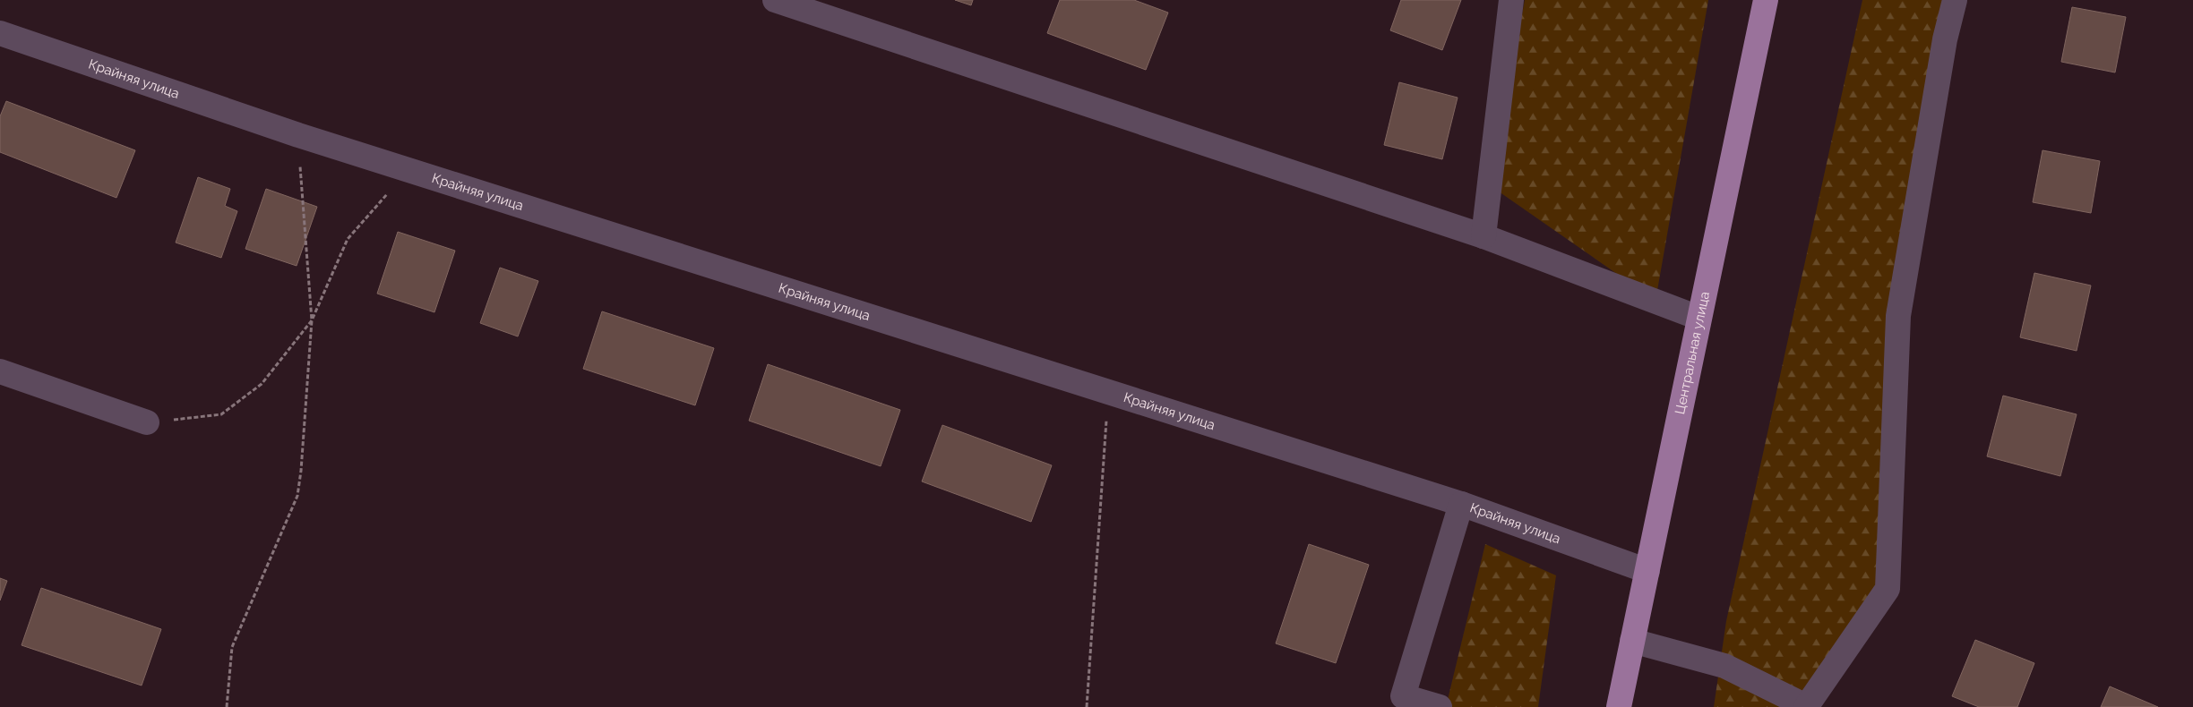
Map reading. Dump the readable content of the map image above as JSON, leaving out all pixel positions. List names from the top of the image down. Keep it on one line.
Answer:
{"streets":{"main road":["Центральная улица"],"street":["Крайняя улица"]},"crossings":[["Крайняя улица","Центральная улица"]]}
